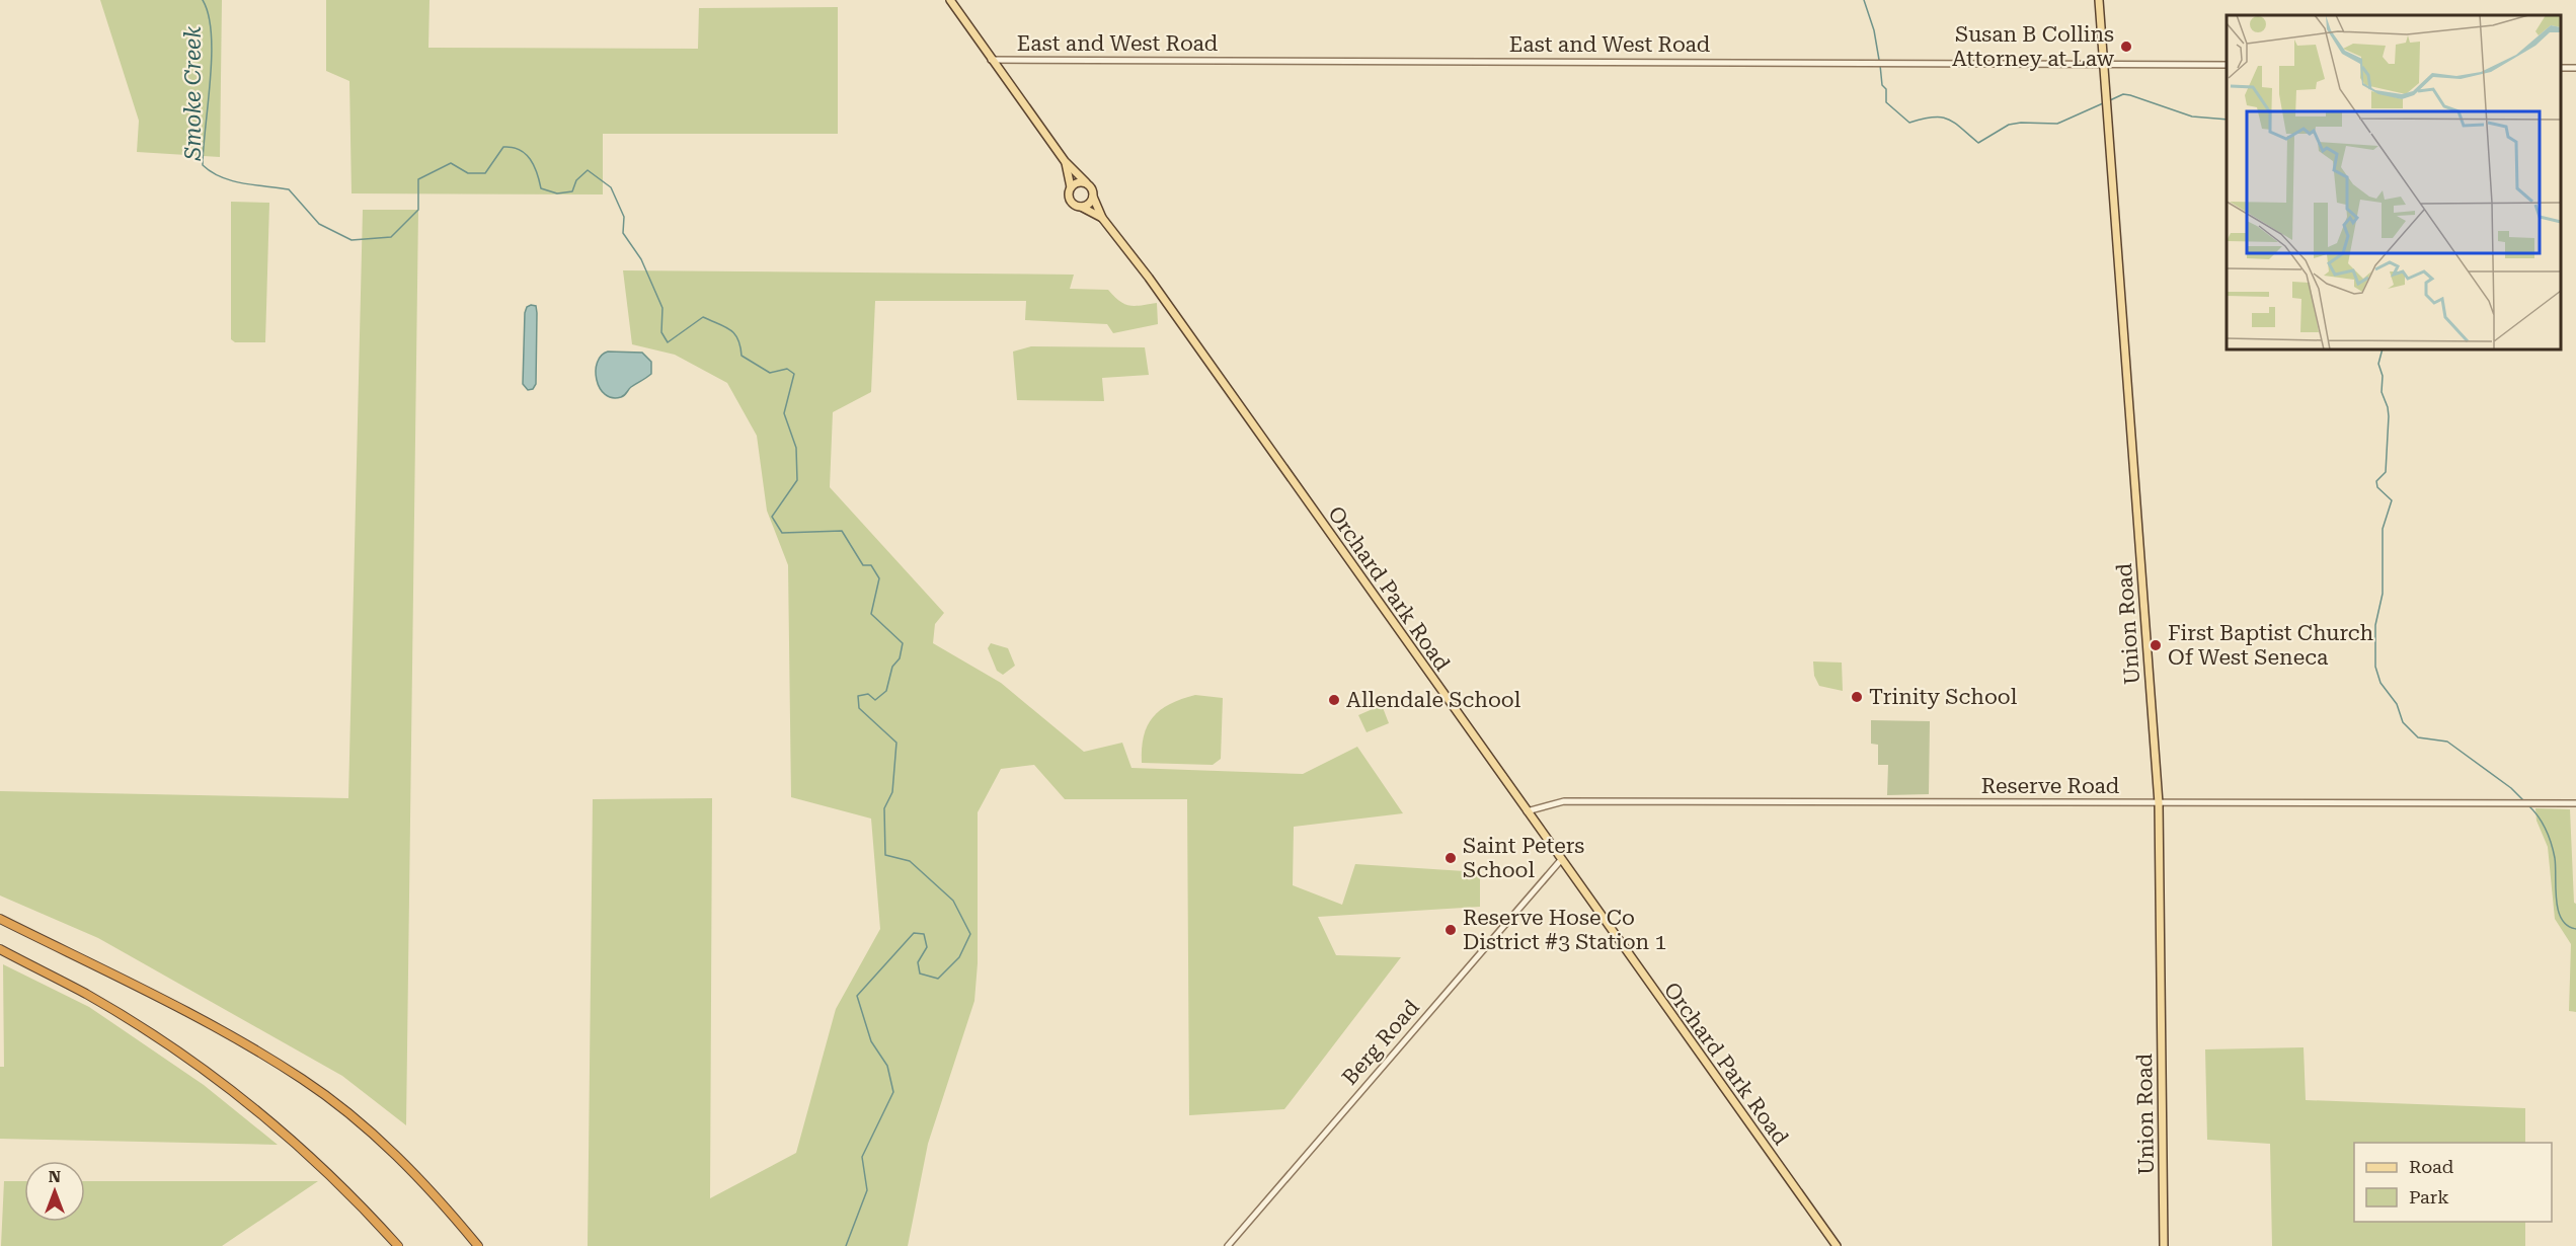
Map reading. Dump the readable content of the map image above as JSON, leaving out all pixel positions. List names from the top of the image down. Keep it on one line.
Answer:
{"streets":{"main road":["Orchard Park Road","Union Road"],"street":["East and West Road","Reserve Road","Berg Road"]},"crossings":[["East and West Road","Union Road"],["Orchard Park Road","Reserve Road"],["Orchard Park Road","Berg Road"],["Union Road","Reserve Road"]],"water":["Smoke Creek"],"places":["Susan B Collins Attorney at Law","First Baptist Church Of West Seneca","Trinity School","Allendale School","Saint Peters School","Reserve Hose Co District #3 Station 1"],"legend":["Road","Park"],"north":"top"}
